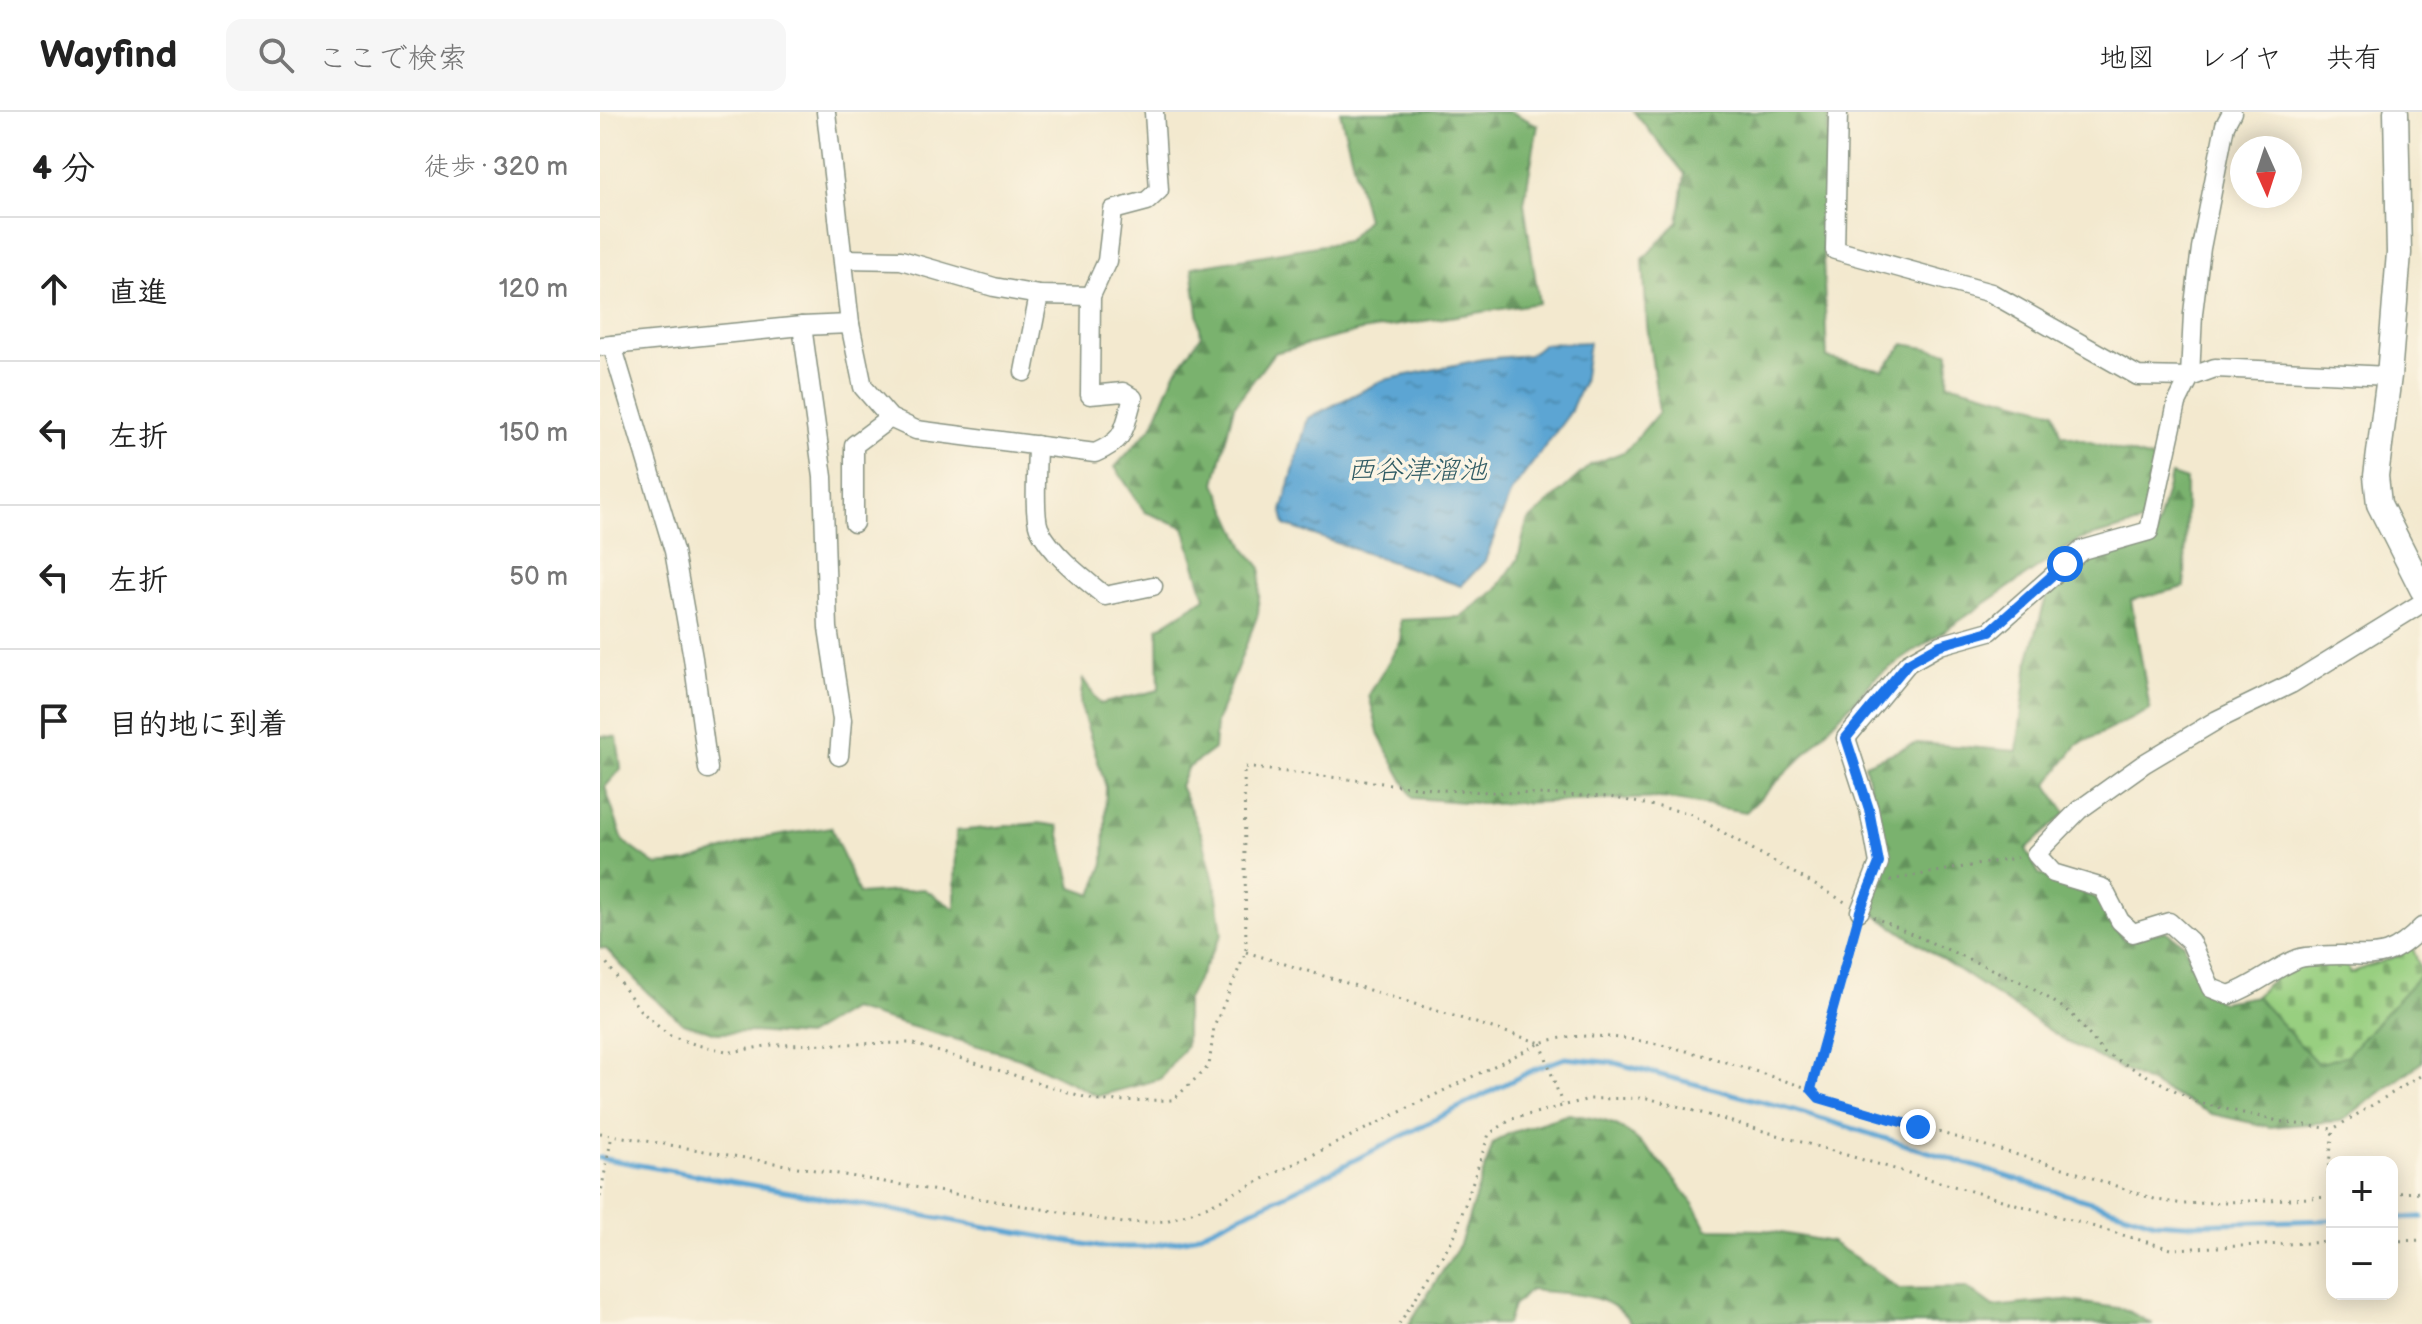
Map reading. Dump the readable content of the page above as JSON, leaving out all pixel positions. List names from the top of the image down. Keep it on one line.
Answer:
{"water":["西谷津溜池"],"north":"bottom","page":{"header":"Wayfind","search":"ここで検索","nav":["地図","レイヤ","共有"],"heading":["4 分","徒歩 · 320 m"],"list":[["直進","120 m"],["左折","150 m"],["左折","50 m"],"目的地に到着"],"map_buttons":["+","−"]}}
